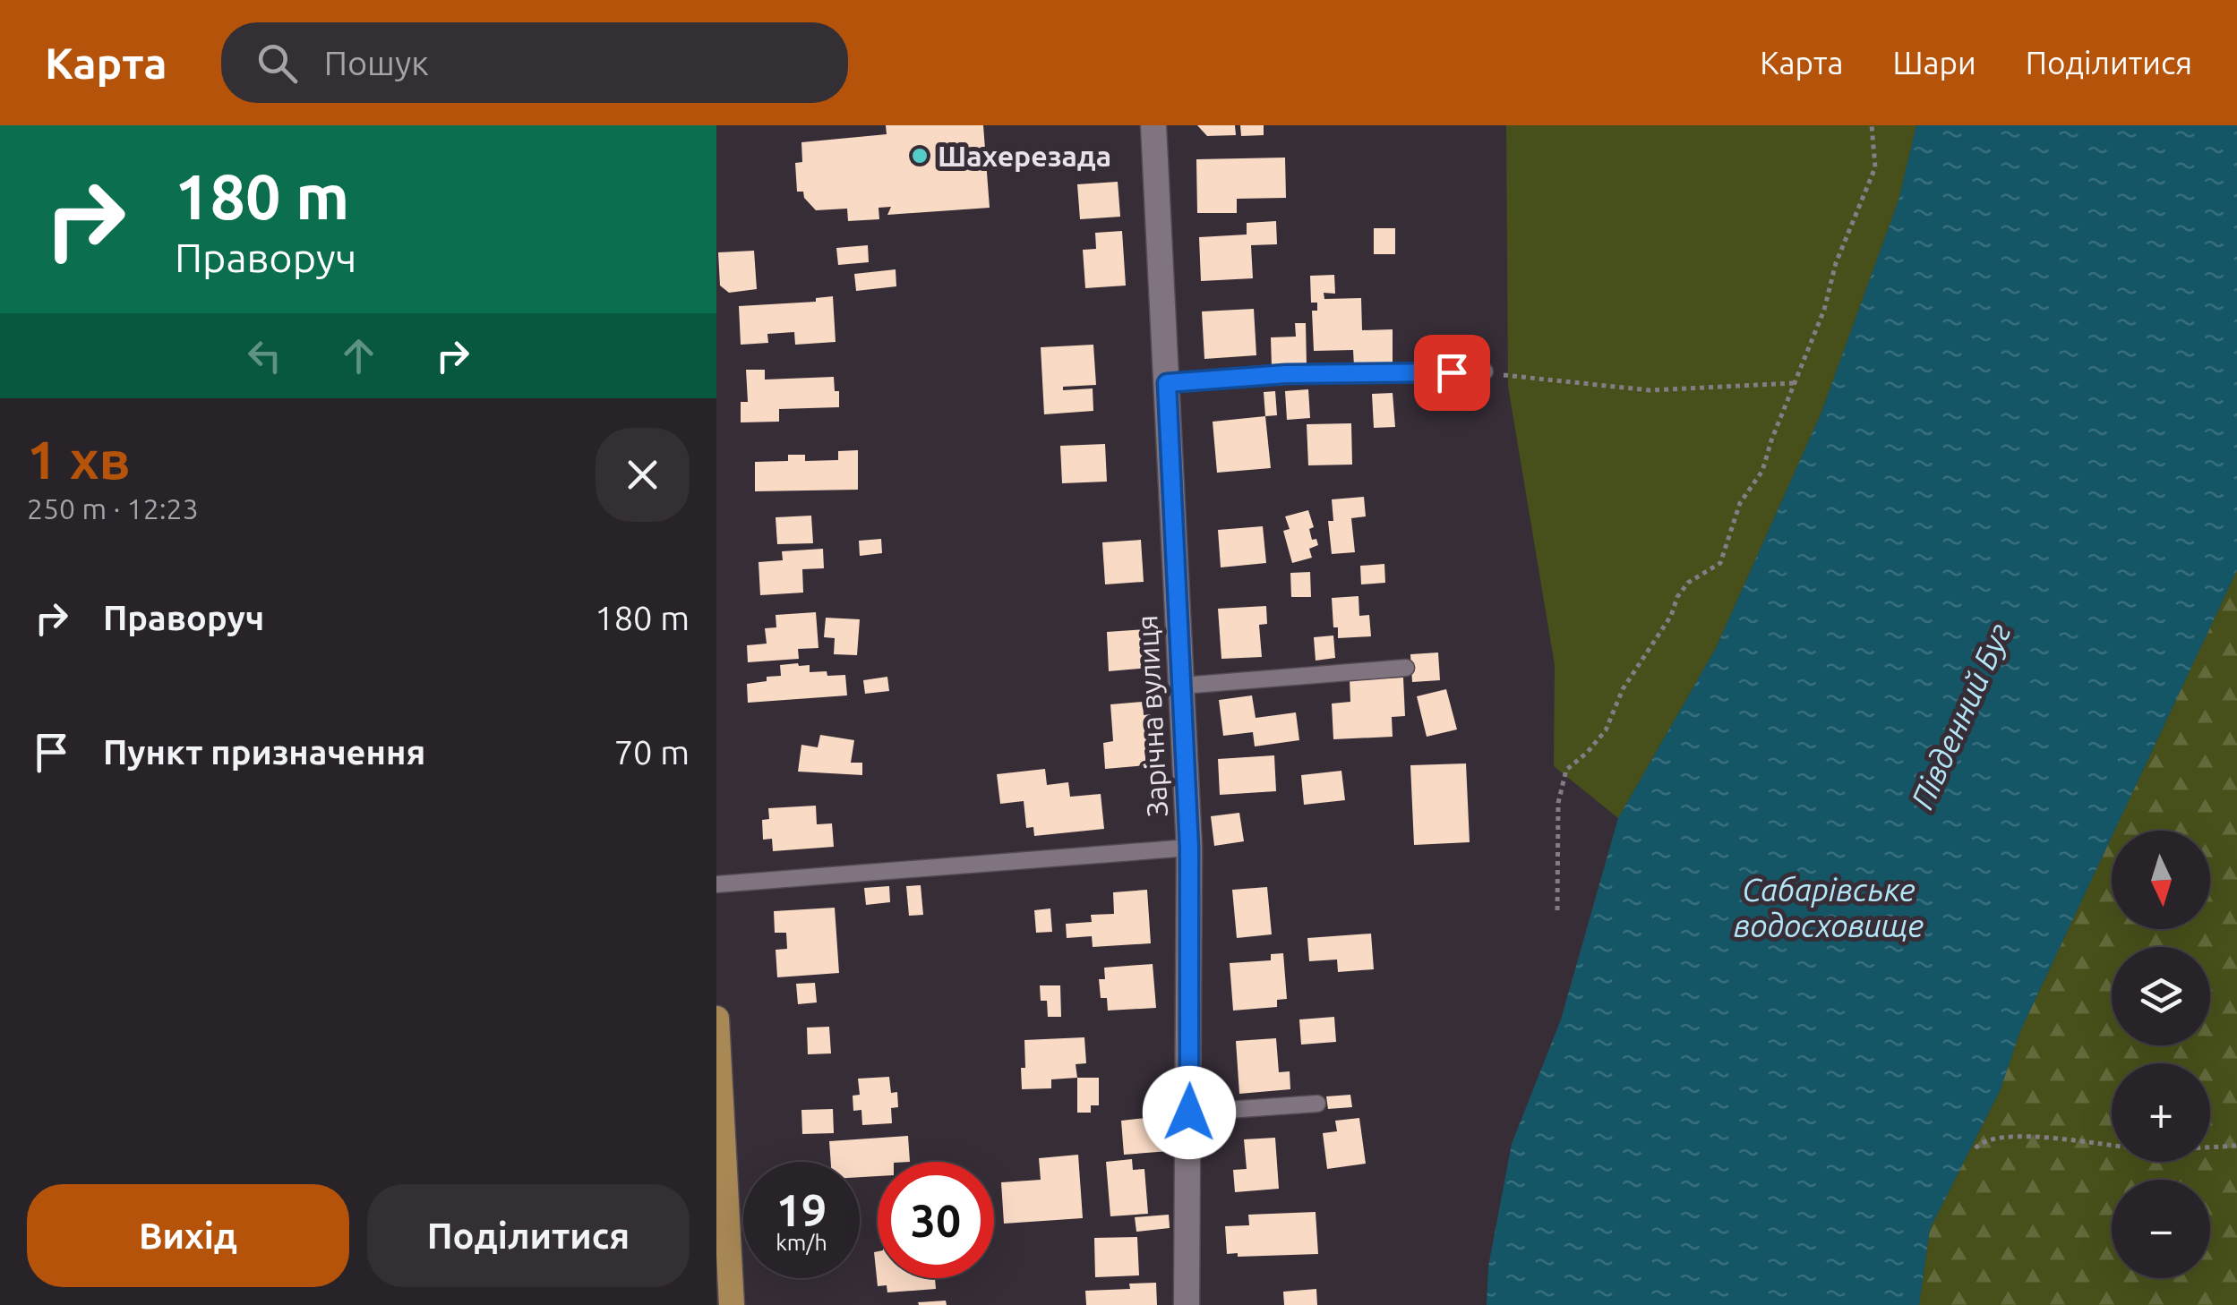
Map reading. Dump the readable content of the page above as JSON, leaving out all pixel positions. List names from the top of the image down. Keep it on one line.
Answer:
{"streets":{"street":["Зарічна вулиця"]},"water":["Південний Буг","Сабарівське водосховище"],"places":["Шахерезада"],"north":"bottom","page":{"header":"Карта","search":"Пошук","nav":["Карта","Шари","Поділитися"],"turn":["180 m","Праворуч"],"heading":["1 хв","250 m · 12:23"],"list":[{"name":"Праворуч","value":"180 m"},{"name":"Пункт призначення","value":"70 m"}],"map_buttons":["+","−"],"speed":"19 km/h","limit":"30","buttons":["Вихід","Поділитися"]}}
